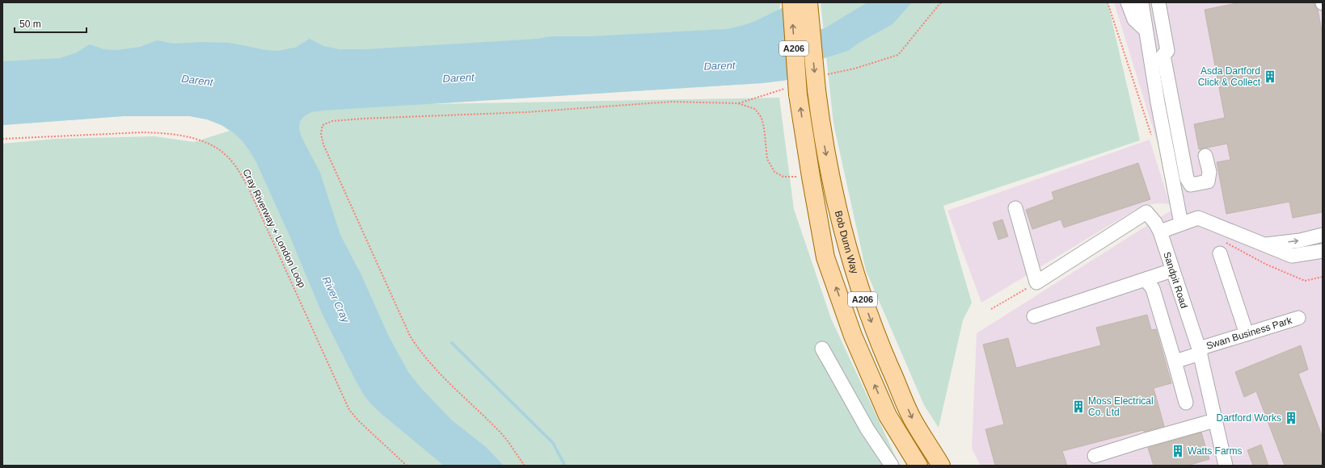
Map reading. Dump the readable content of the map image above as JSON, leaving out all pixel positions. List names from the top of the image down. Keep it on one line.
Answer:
{"streets":{"main road":["A206","Bob Dunn Way"],"street":["Sandpit Road","Swan Business Park"],"path":["Cray Riverway + London Loop"]},"crossings":[["Sandpit Road","Swan Business Park"]],"water":["Darent","River Cray"],"places":{"building":["Asda Dartford Click & Collect","Moss Electrical Co. Ltd","Dartford Works","Watts Farms"]},"scale_bar":"50 m"}
